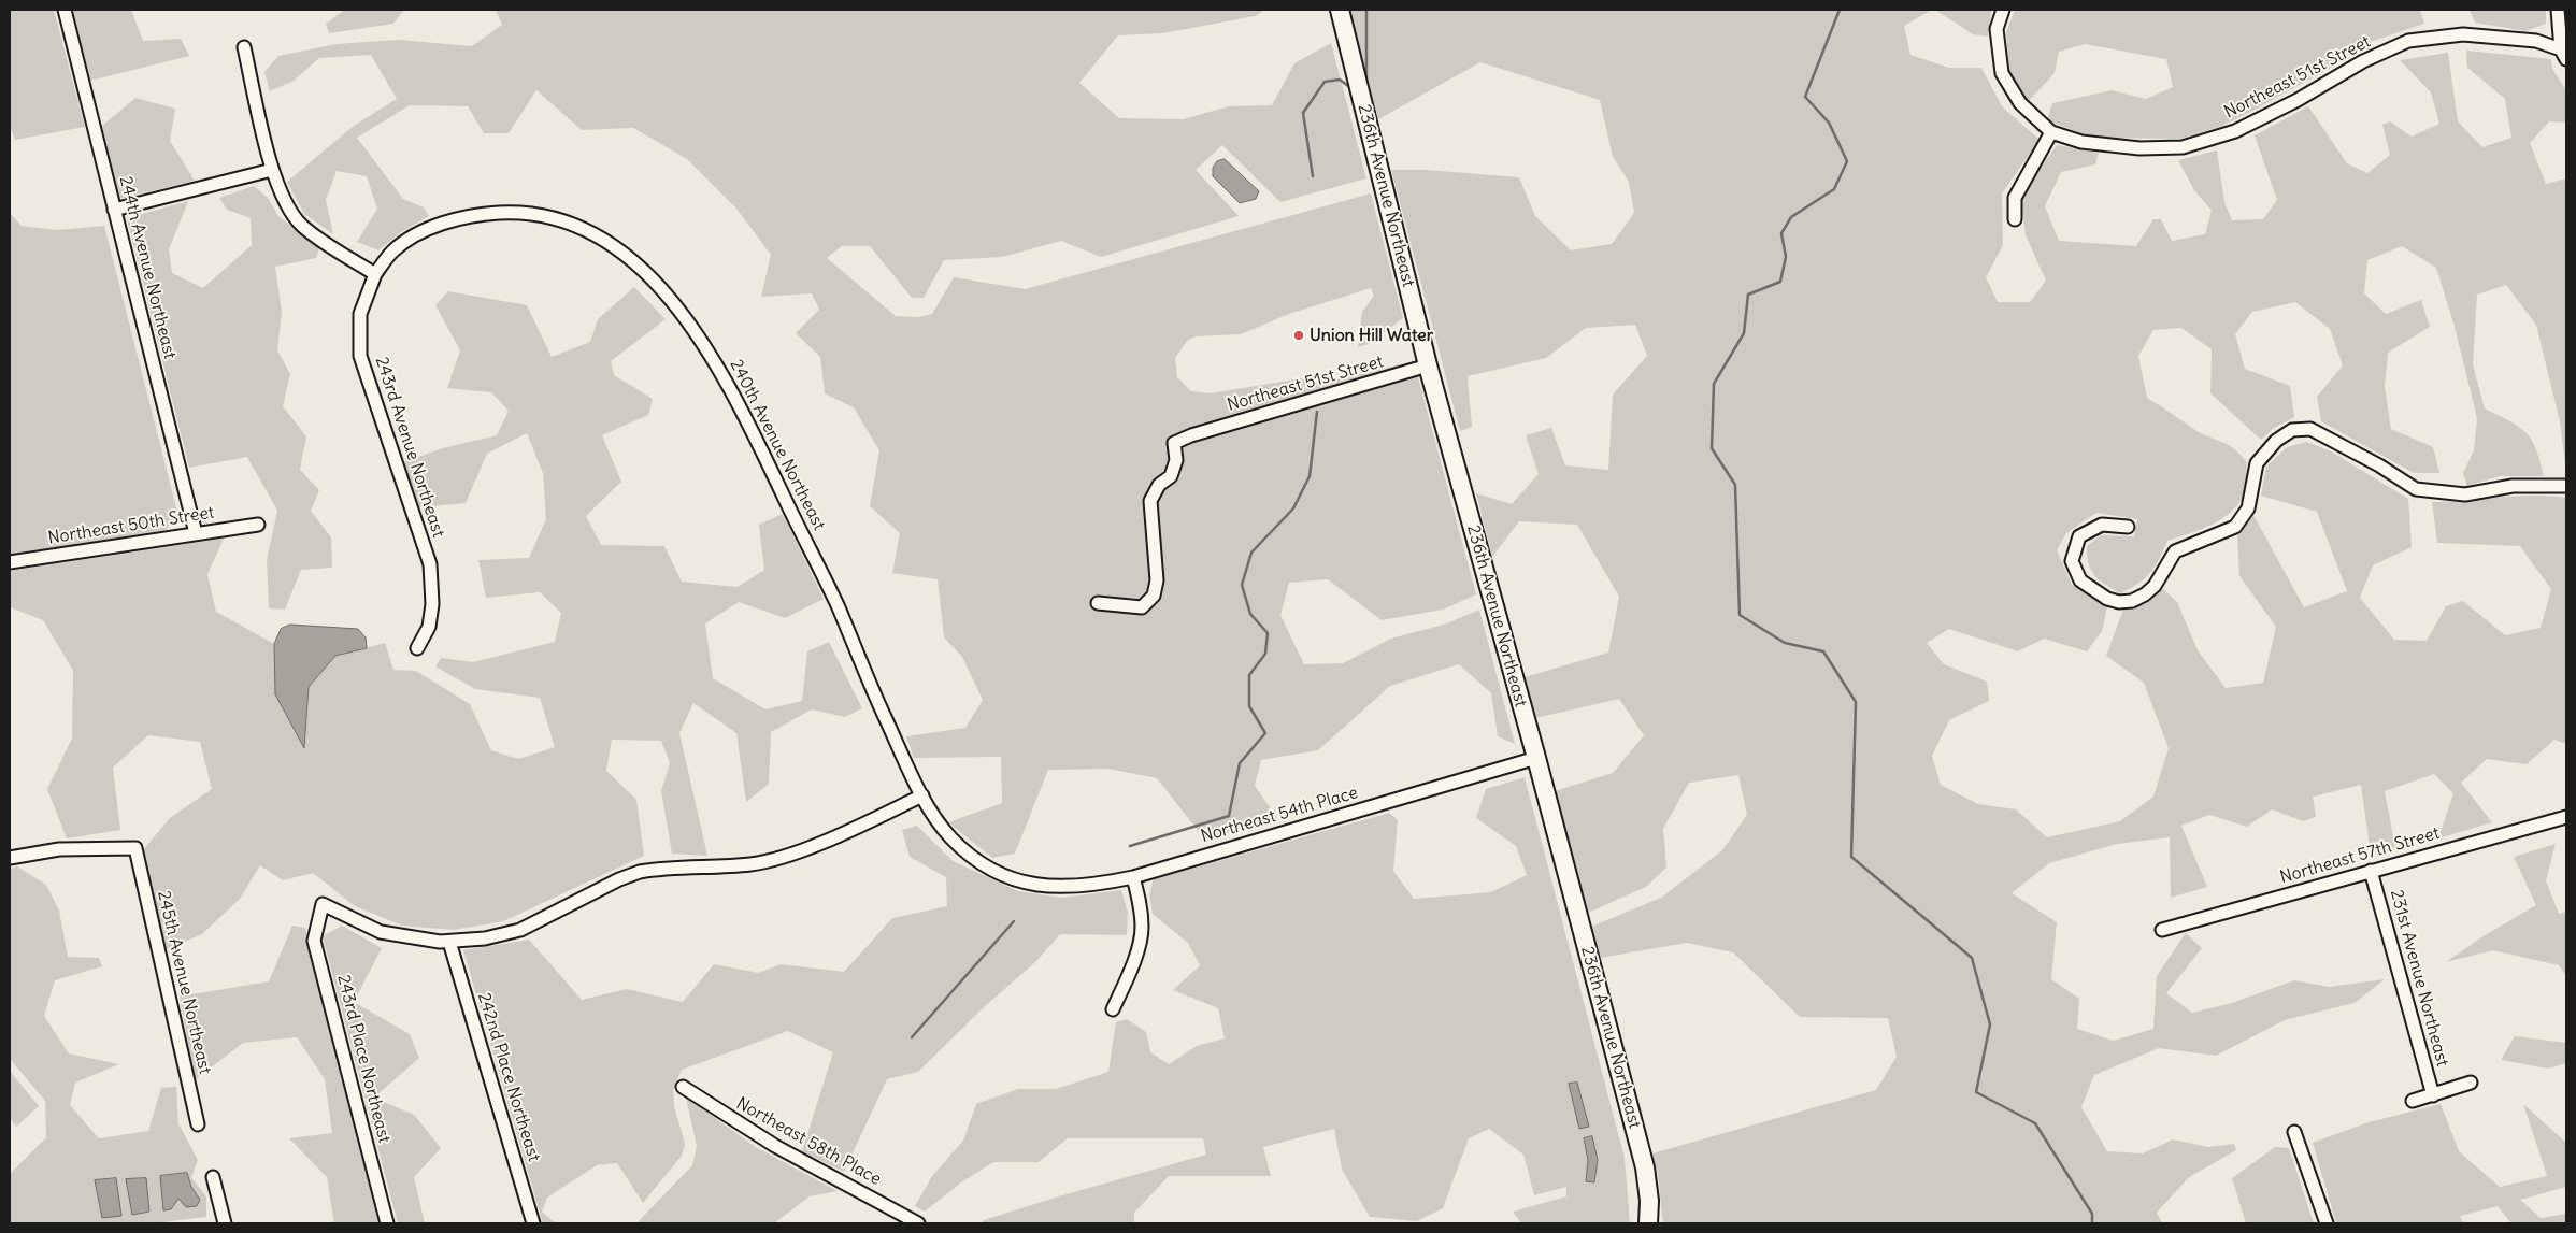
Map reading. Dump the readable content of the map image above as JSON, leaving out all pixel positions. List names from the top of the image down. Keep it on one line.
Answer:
{"streets":{"street":["Northeast 51st Street","236th Avenue Northeast","244th Avenue Northeast","240th Avenue Northeast","243rd Avenue Northeast","Northeast 50th Street","Northeast 54th Place","Northeast 57th Street","231st Avenue Northeast","245th Avenue Northeast","243rd Place Northeast","242nd Place Northeast","Northeast 58th Place"]},"crossings":[["Northeast 51st Street","236th Avenue Northeast"],["236th Avenue Northeast","Northeast 54th Place"],["244th Avenue Northeast","Northeast 50th Street"],["240th Avenue Northeast","243rd Avenue Northeast"],["240th Avenue Northeast","Northeast 54th Place"],["Northeast 57th Street","231st Avenue Northeast"],["243rd Place Northeast","242nd Place Northeast"]],"places":["Union Hill Water"]}
